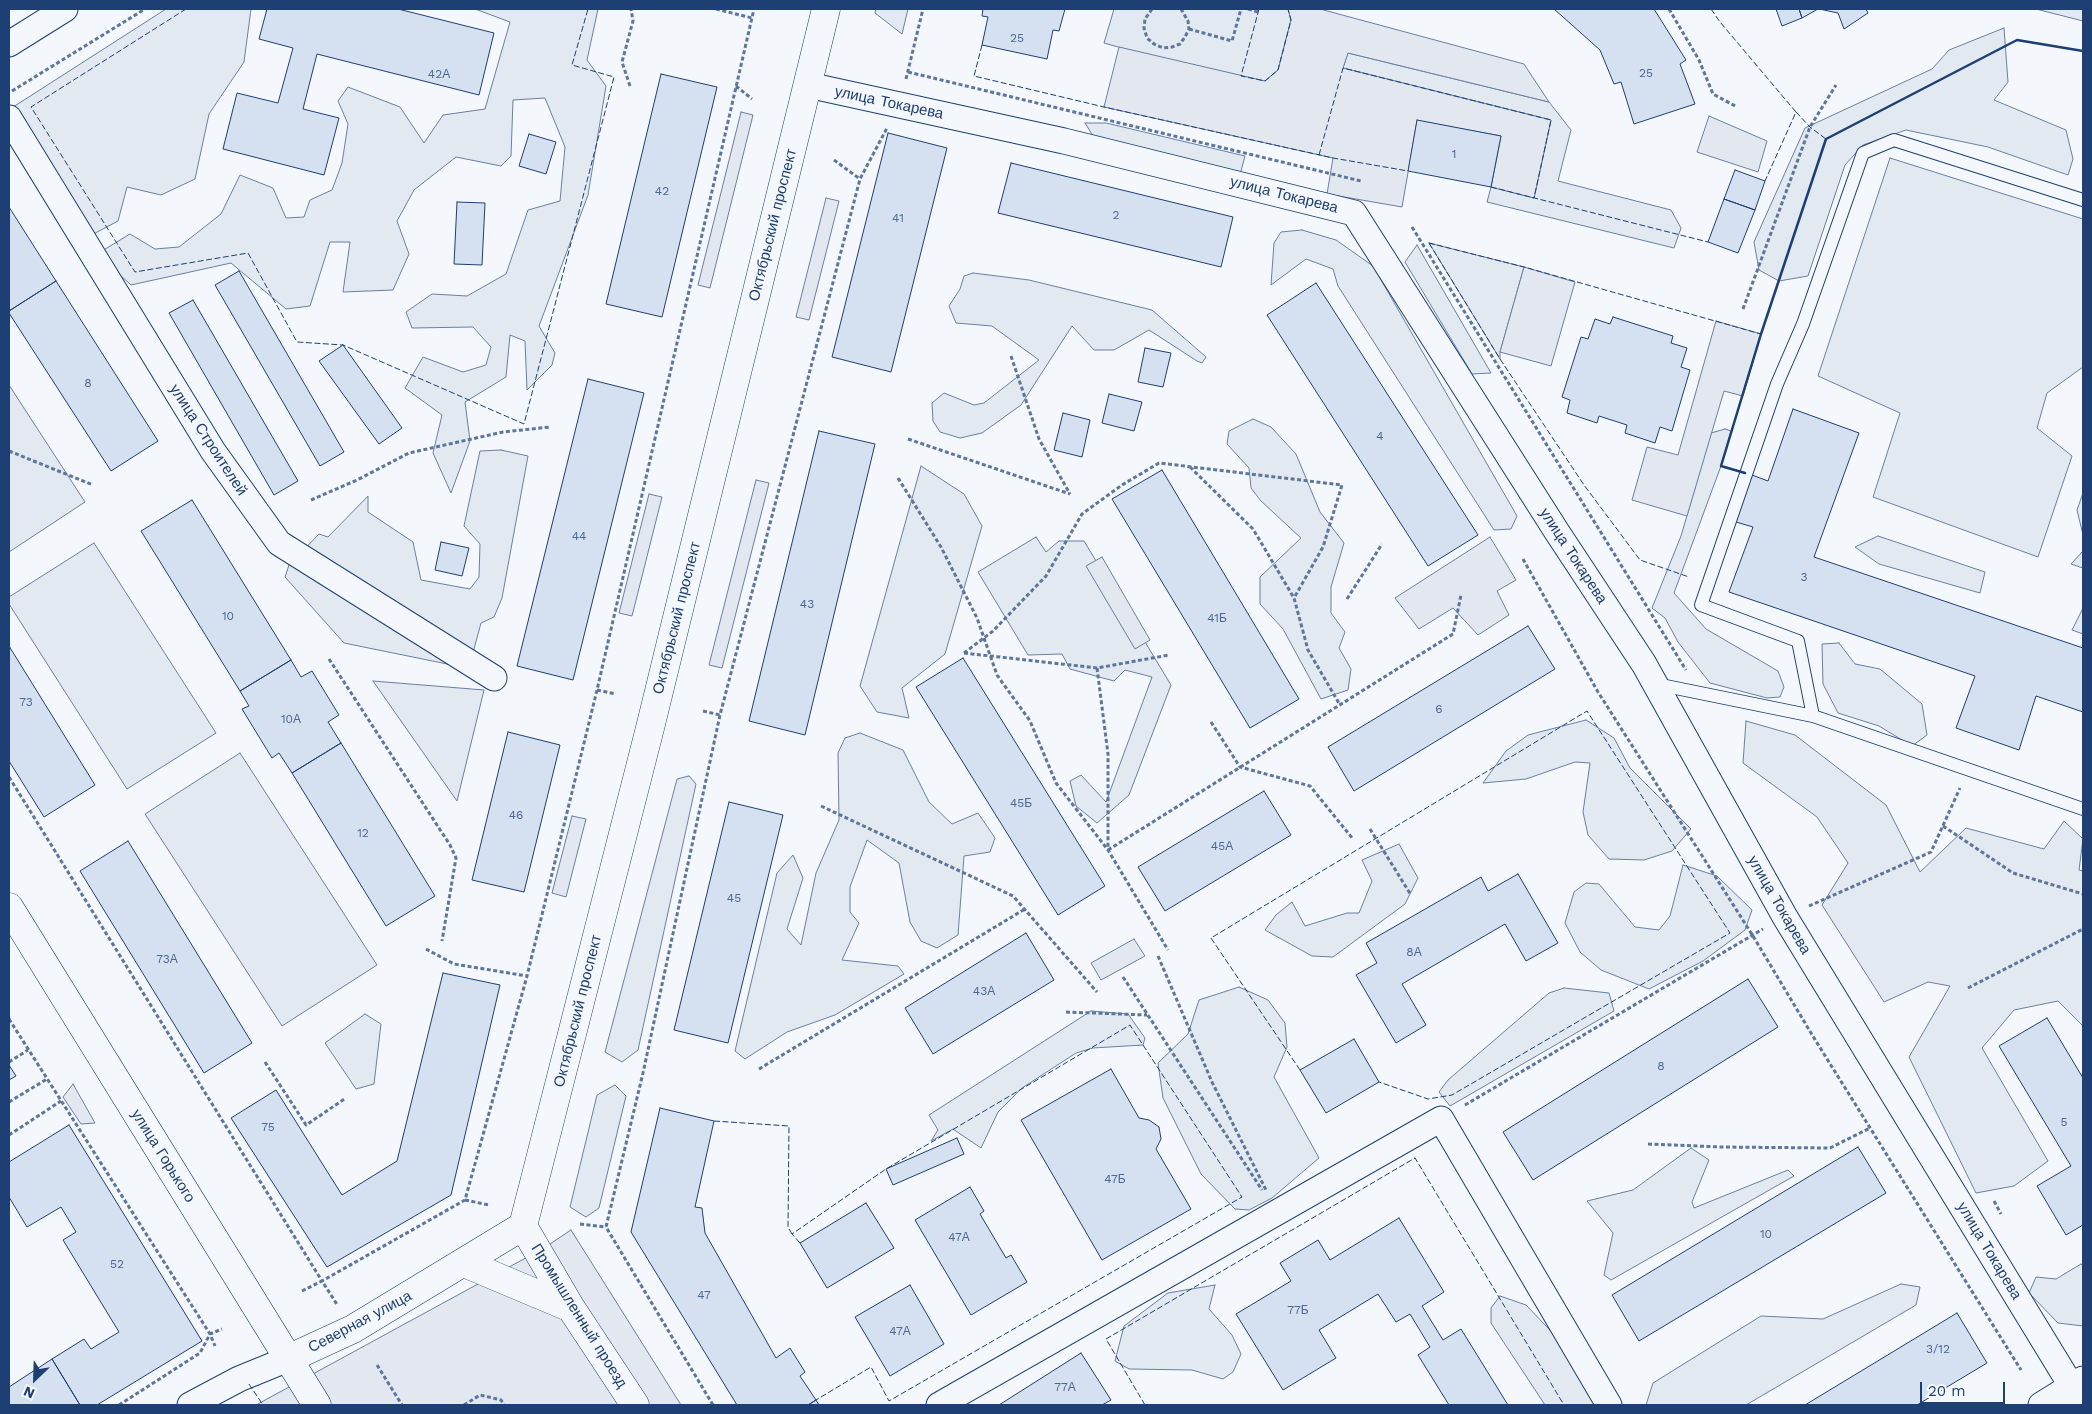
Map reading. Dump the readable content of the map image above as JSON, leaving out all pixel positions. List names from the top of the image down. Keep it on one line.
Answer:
{"streets":{"main road":["Октябрьский проспект","улица Горького","Промышленный проезд","Северная улица"],"street":["улица Токарева","улица Строителей"]},"crossings":[["улица Токарева","Октябрьский проспект"],["Октябрьский проспект","Промышленный проезд"],["Октябрьский проспект","Северная улица"],["улица Горького","Северная улица"],["Промышленный проезд","Северная улица"]],"house_numbers":["25","25","42А","1","42","2","41","8","4","44","3","43","10","41Б","73","6","10А","45Б","46","12","45А","45","8А","73А","43А","8","5","75","47Б","10","47А","52","47","77Б","47А","3/12","77А"],"scale_bar":"20 m","north":"bottom left"}
